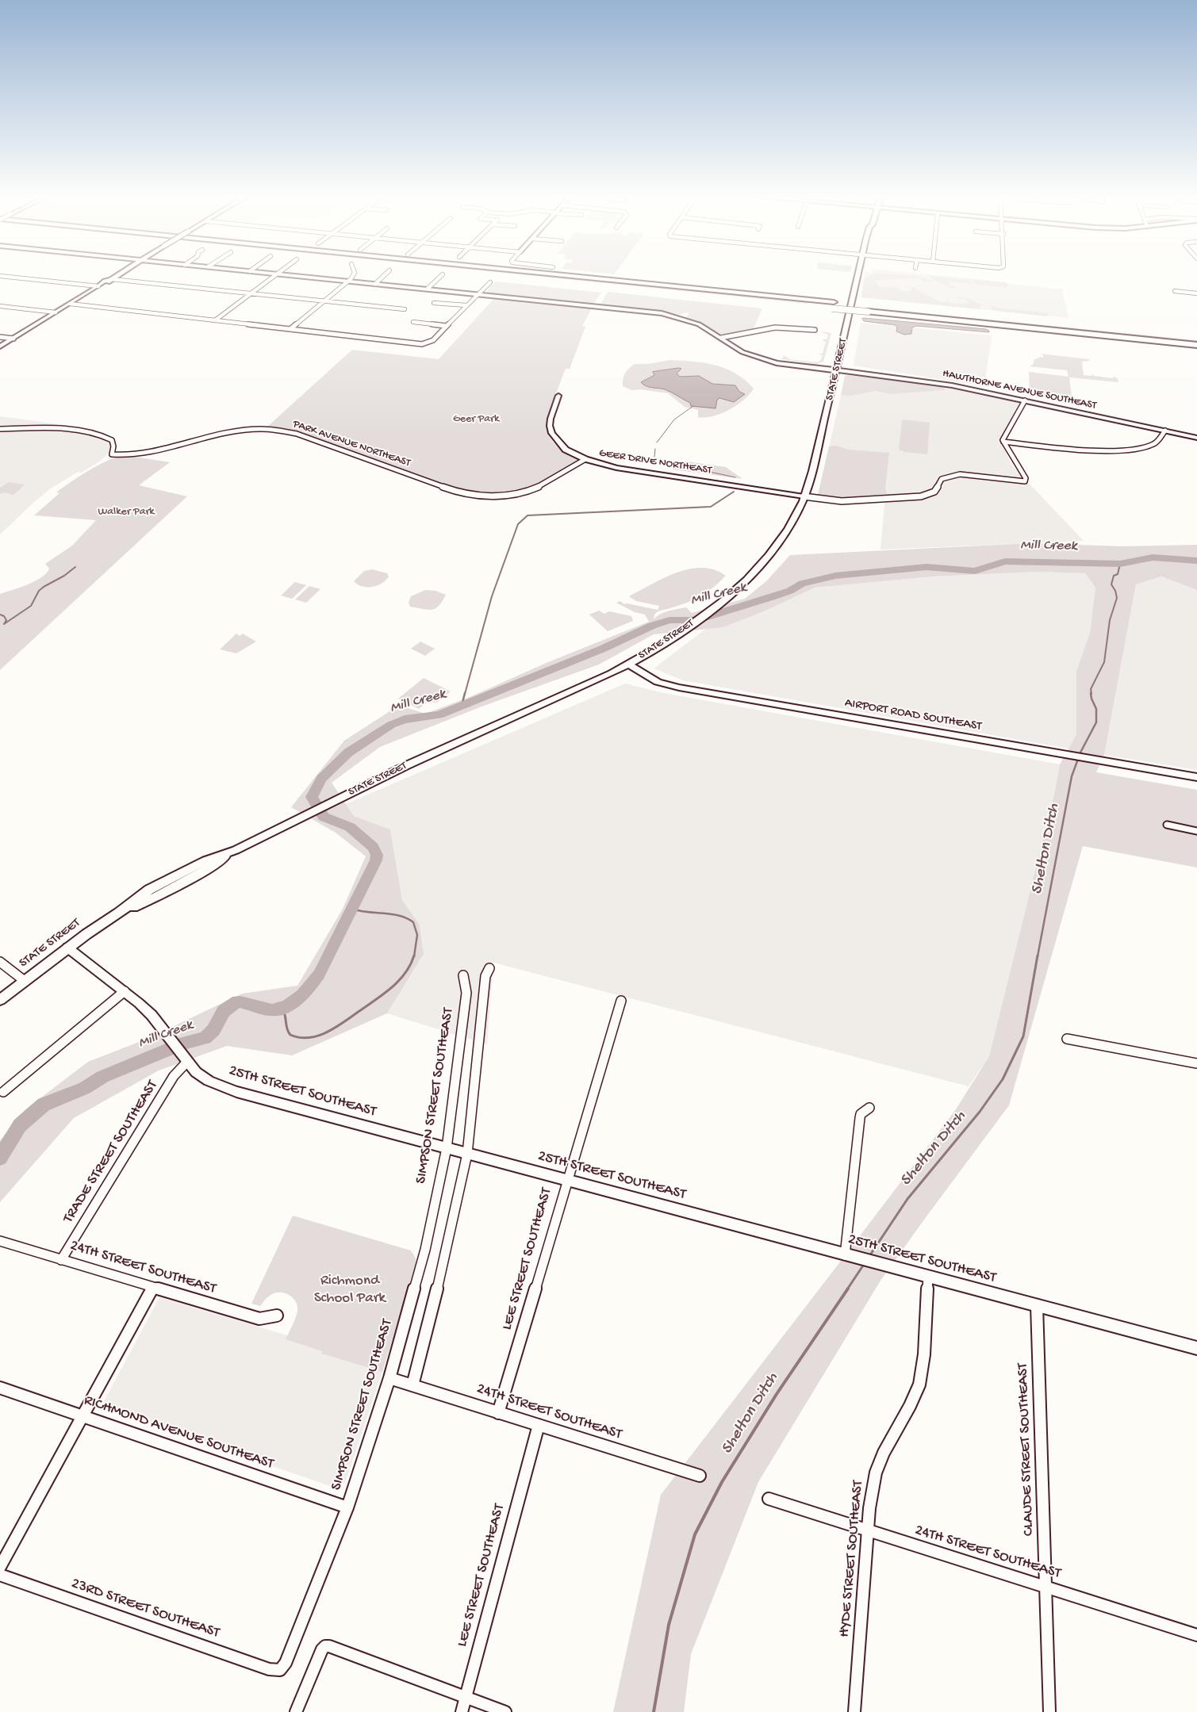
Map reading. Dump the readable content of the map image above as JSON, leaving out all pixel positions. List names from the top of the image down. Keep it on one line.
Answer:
{"streets":{"main road":["STATE STREET","HAWTHORNE AVENUE SOUTHEAST","AIRPORT ROAD SOUTHEAST"],"street":["PARK AVENUE NORTHEAST","GEER DRIVE NORTHEAST","25TH STREET SOUTHEAST","SIMPSON STREET SOUTHEAST","TRADE STREET SOUTHEAST","LEE STREET SOUTHEAST","24TH STREET SOUTHEAST","RICHMOND AVENUE SOUTHEAST","CLAUDE STREET SOUTHEAST","HYDE STREET SOUTHEAST","23RD STREET SOUTHEAST"]},"crossings":[["STATE STREET","HAWTHORNE AVENUE SOUTHEAST"],["STATE STREET","GEER DRIVE NORTHEAST"],["STATE STREET","AIRPORT ROAD SOUTHEAST"],["STATE STREET","25TH STREET SOUTHEAST"],["PARK AVENUE NORTHEAST","GEER DRIVE NORTHEAST"],["25TH STREET SOUTHEAST","SIMPSON STREET SOUTHEAST"],["25TH STREET SOUTHEAST","TRADE STREET SOUTHEAST"],["25TH STREET SOUTHEAST","LEE STREET SOUTHEAST"],["25TH STREET SOUTHEAST","CLAUDE STREET SOUTHEAST"],["25TH STREET SOUTHEAST","HYDE STREET SOUTHEAST"],["SIMPSON STREET SOUTHEAST","24TH STREET SOUTHEAST"],["SIMPSON STREET SOUTHEAST","RICHMOND AVENUE SOUTHEAST"],["SIMPSON STREET SOUTHEAST","23RD STREET SOUTHEAST"],["TRADE STREET SOUTHEAST","24TH STREET SOUTHEAST"],["LEE STREET SOUTHEAST","24TH STREET SOUTHEAST"],["24TH STREET SOUTHEAST","CLAUDE STREET SOUTHEAST"],["24TH STREET SOUTHEAST","HYDE STREET SOUTHEAST"]],"water":["Mill Creek","Shelton Ditch"],"parks":["Geer Park","Walker Park","Richmond School Park"]}
